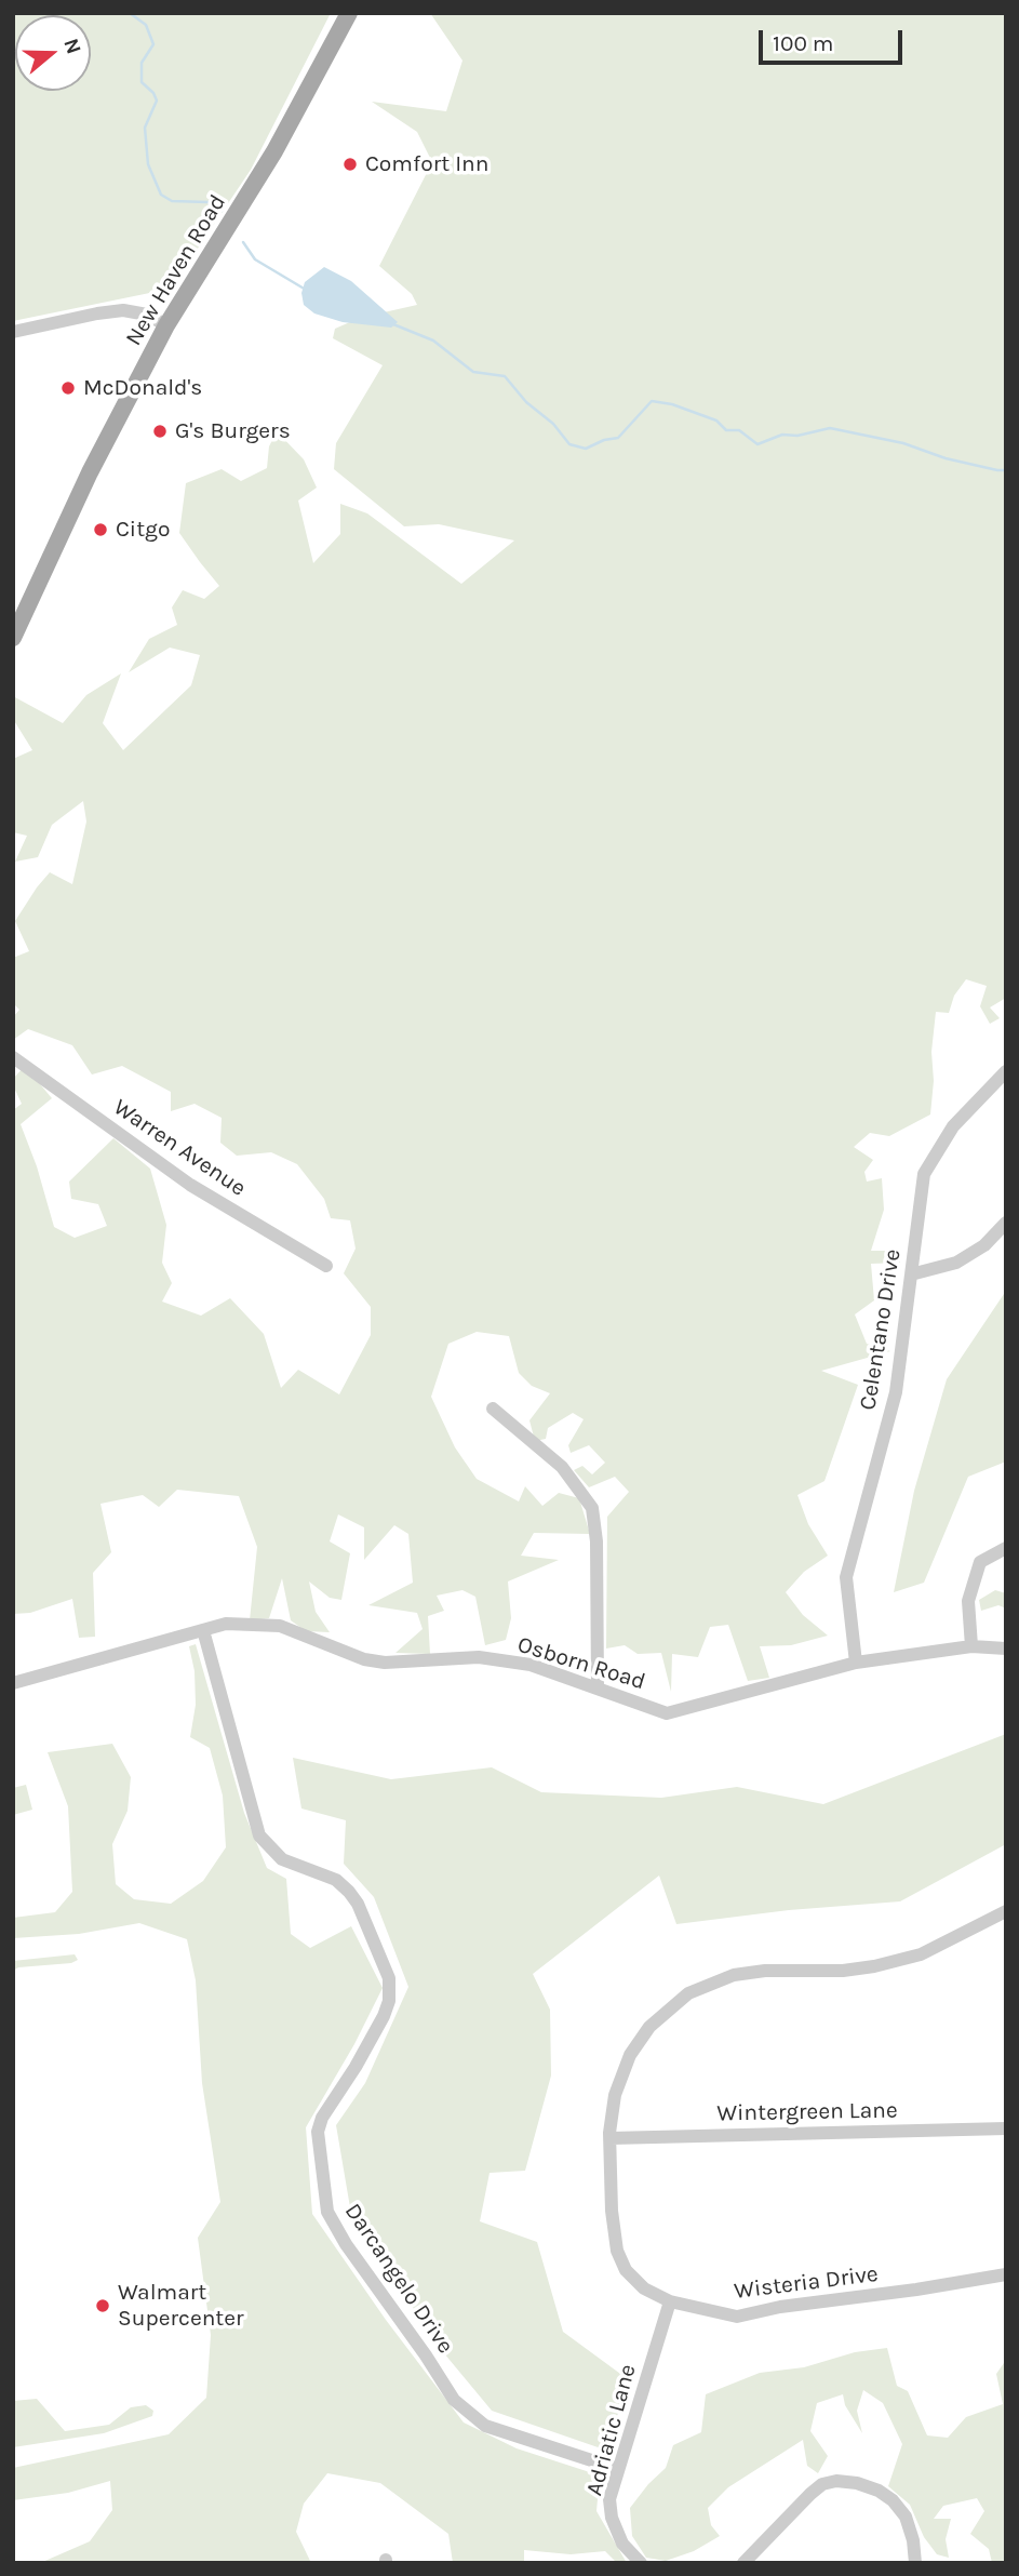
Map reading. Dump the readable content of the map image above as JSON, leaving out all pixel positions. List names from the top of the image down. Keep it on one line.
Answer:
{"streets":{"main road":["New Haven Road"],"street":["Warren Avenue","Celentano Drive","Osborn Road","Wintergreen Lane","Darcangelo Drive","Wisteria Drive","Adriatic Lane"]},"crossings":[["Celentano Drive","Osborn Road"],["Osborn Road","Darcangelo Drive"],["Wintergreen Lane","Wisteria Drive"],["Darcangelo Drive","Adriatic Lane"],["Wisteria Drive","Adriatic Lane"]],"places":["Comfort Inn","McDonald's","G's Burgers","Citgo","Walmart Supercenter"],"scale_bar":"100 m","north":"right"}
